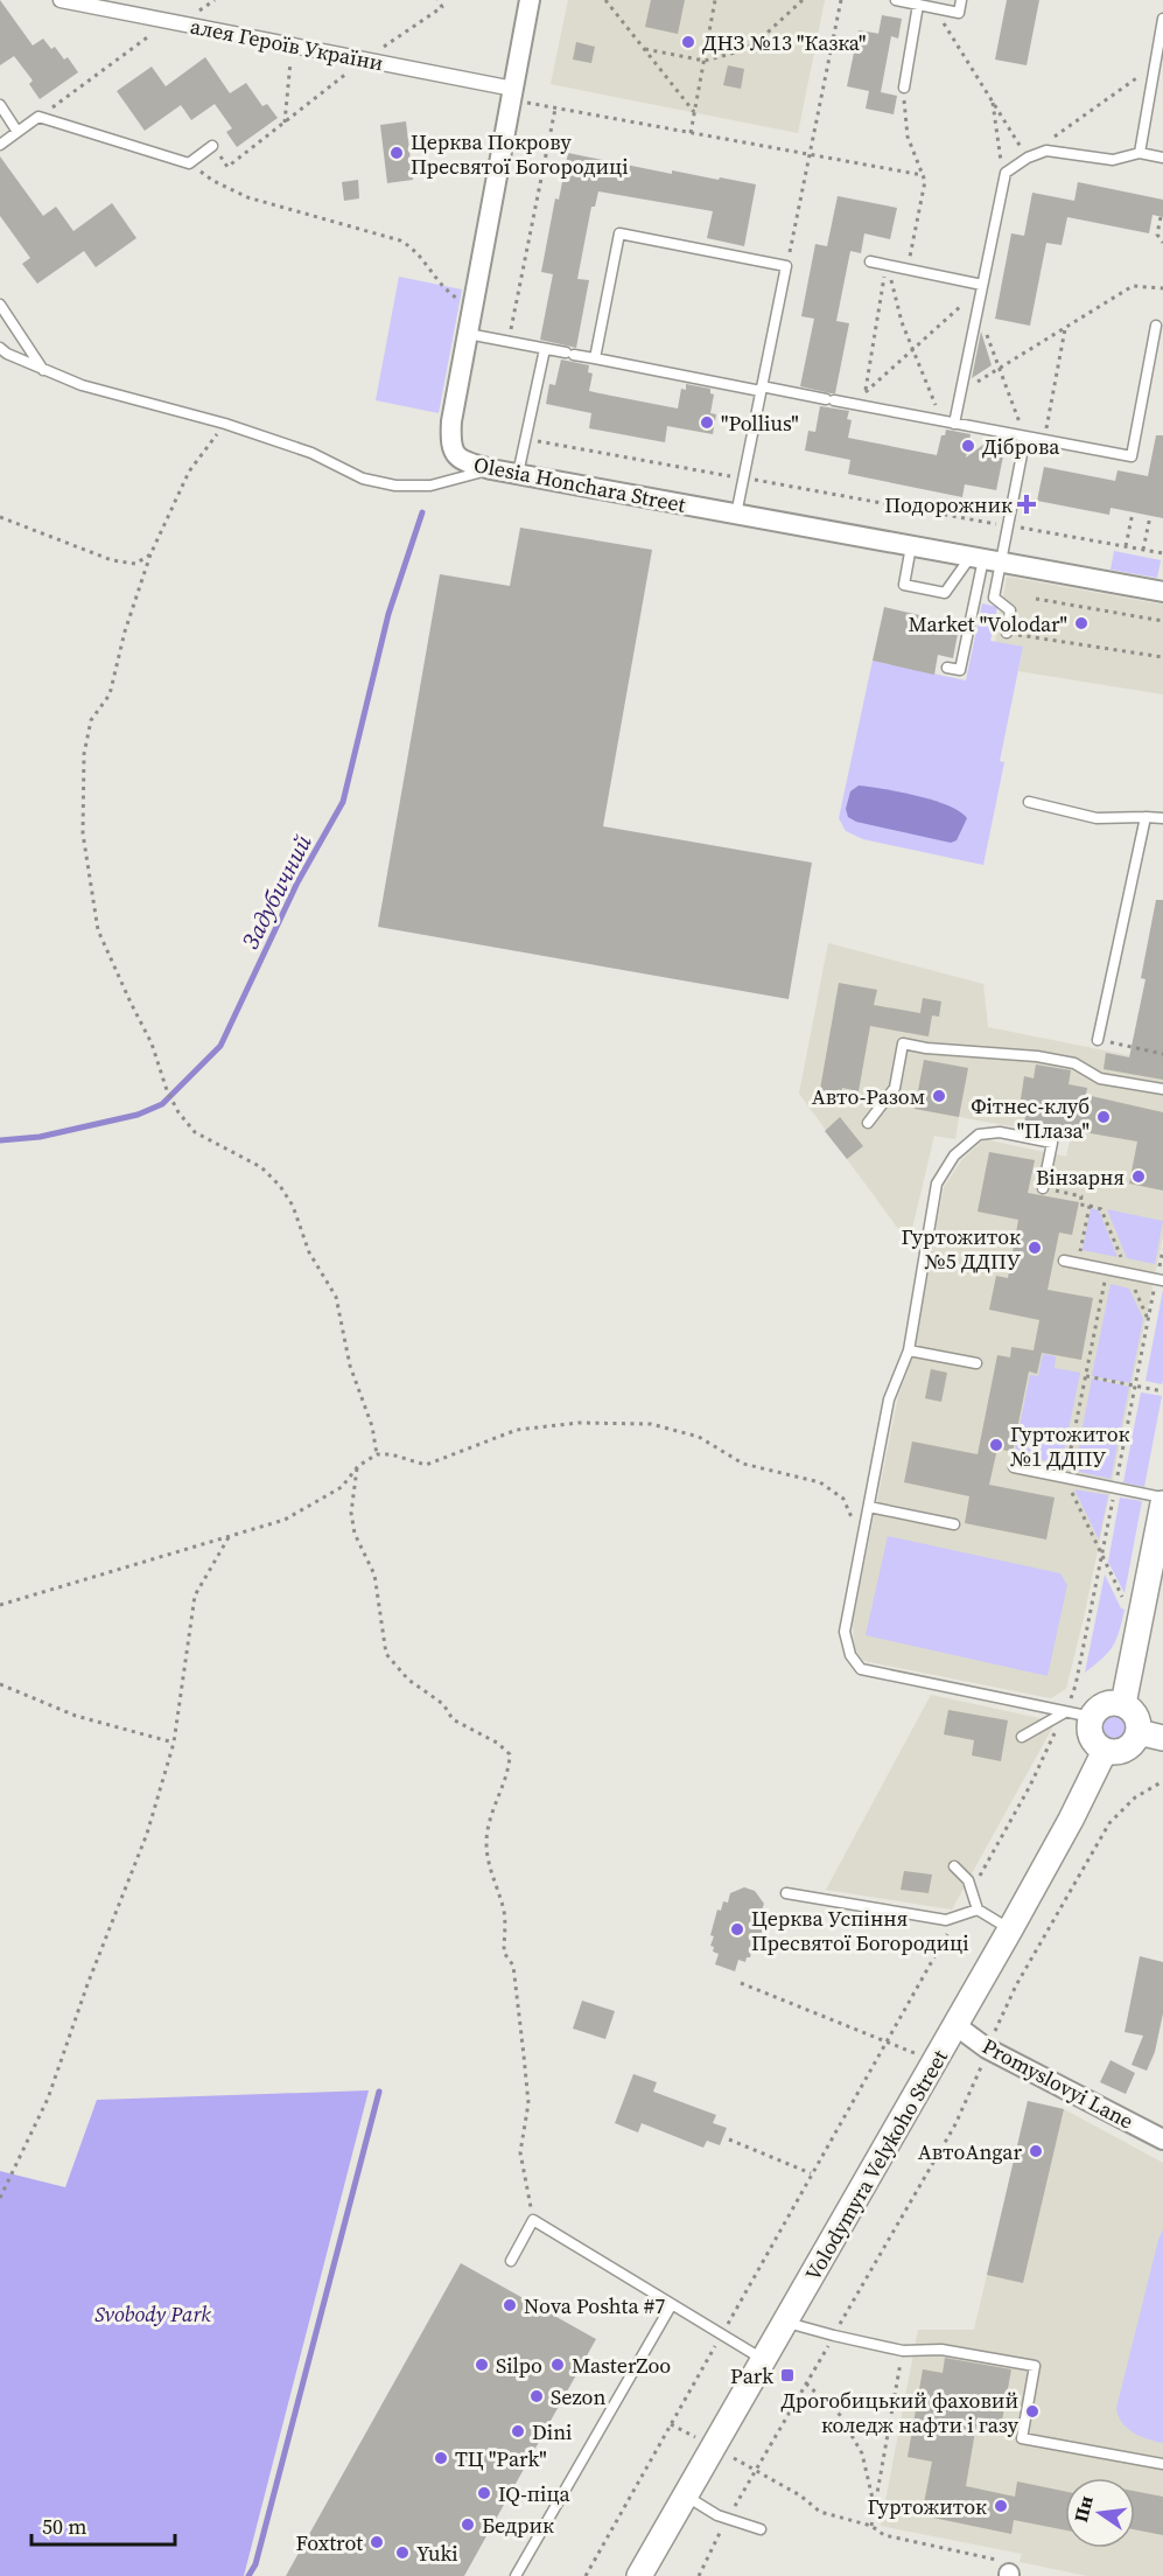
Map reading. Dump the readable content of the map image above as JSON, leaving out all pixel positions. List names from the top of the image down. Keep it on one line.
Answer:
{"streets":{"street":["алея Героїв України","Olesia Honchara Street","Promyslovyi Lane","Volodymyra Velykoho Street"]},"crossings":[["алея Героїв України","Olesia Honchara Street"],["Promyslovyi Lane","Volodymyra Velykoho Street"]],"water":["Задубичний"],"parks":["Svobody Park"],"places":{"other":["ДНЗ №13 \"Казка\"","Церква Покрову Пресвятої Богородиці","\"Pollius\"","Діброва","Market \"Volodar\"","Авто-Разом","Фітнес-клуб \"Плаза\"","Вінзарня","Гуртожиток №5 ДДПУ","Гуртожиток №1 ДДПУ","Церква Успіння Пресвятої Богородиці","АвтоAngar","Nova Poshta #7","Silpo","MasterZoo","Sezon","Дрогобицький фаховий коледж нафти і газу","Dini","ТЦ \"Park\"","IQ-піца","Гуртожиток","Бедрик","Foxtrot","Yuki"],"health":["Подорожник"],"transit":["Park"]},"scale_bar":"50 m","north":"left"}
